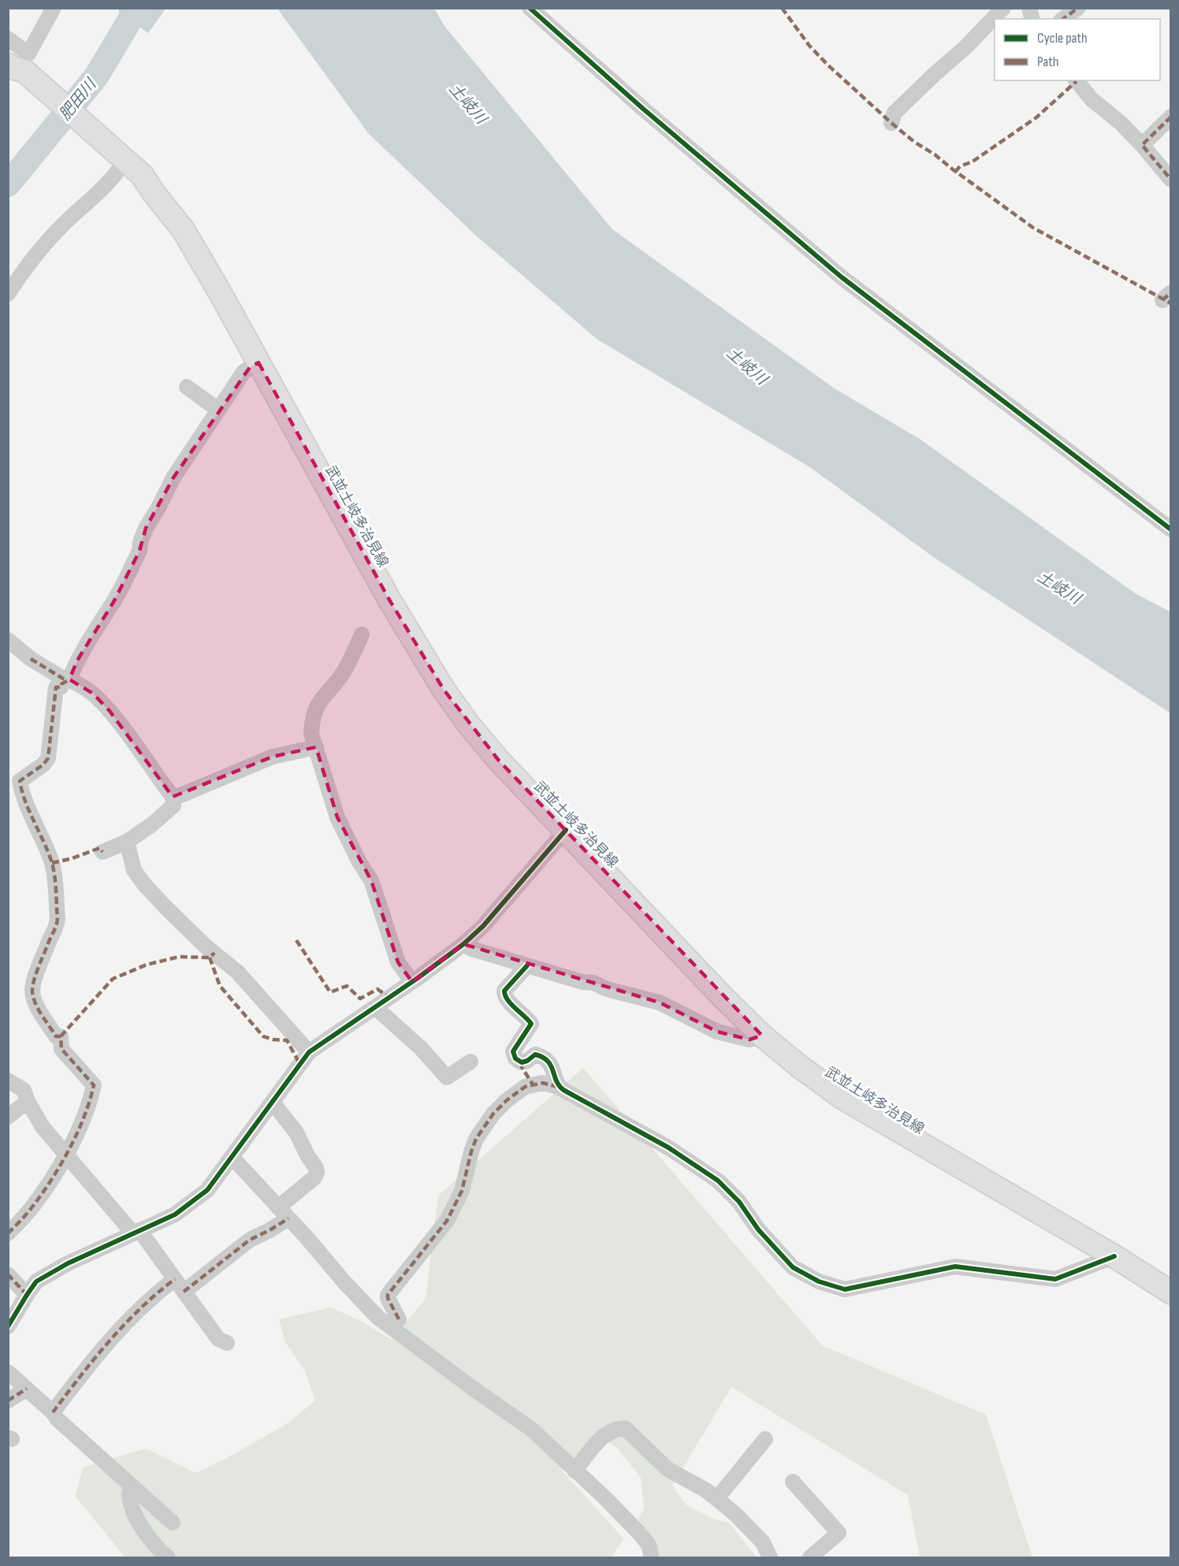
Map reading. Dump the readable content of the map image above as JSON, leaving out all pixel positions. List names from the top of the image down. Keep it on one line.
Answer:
{"streets":{"main road":["武並土岐多治見線"]},"water":["肥田川","土岐川"],"legend":["Cycle path","Path"]}
